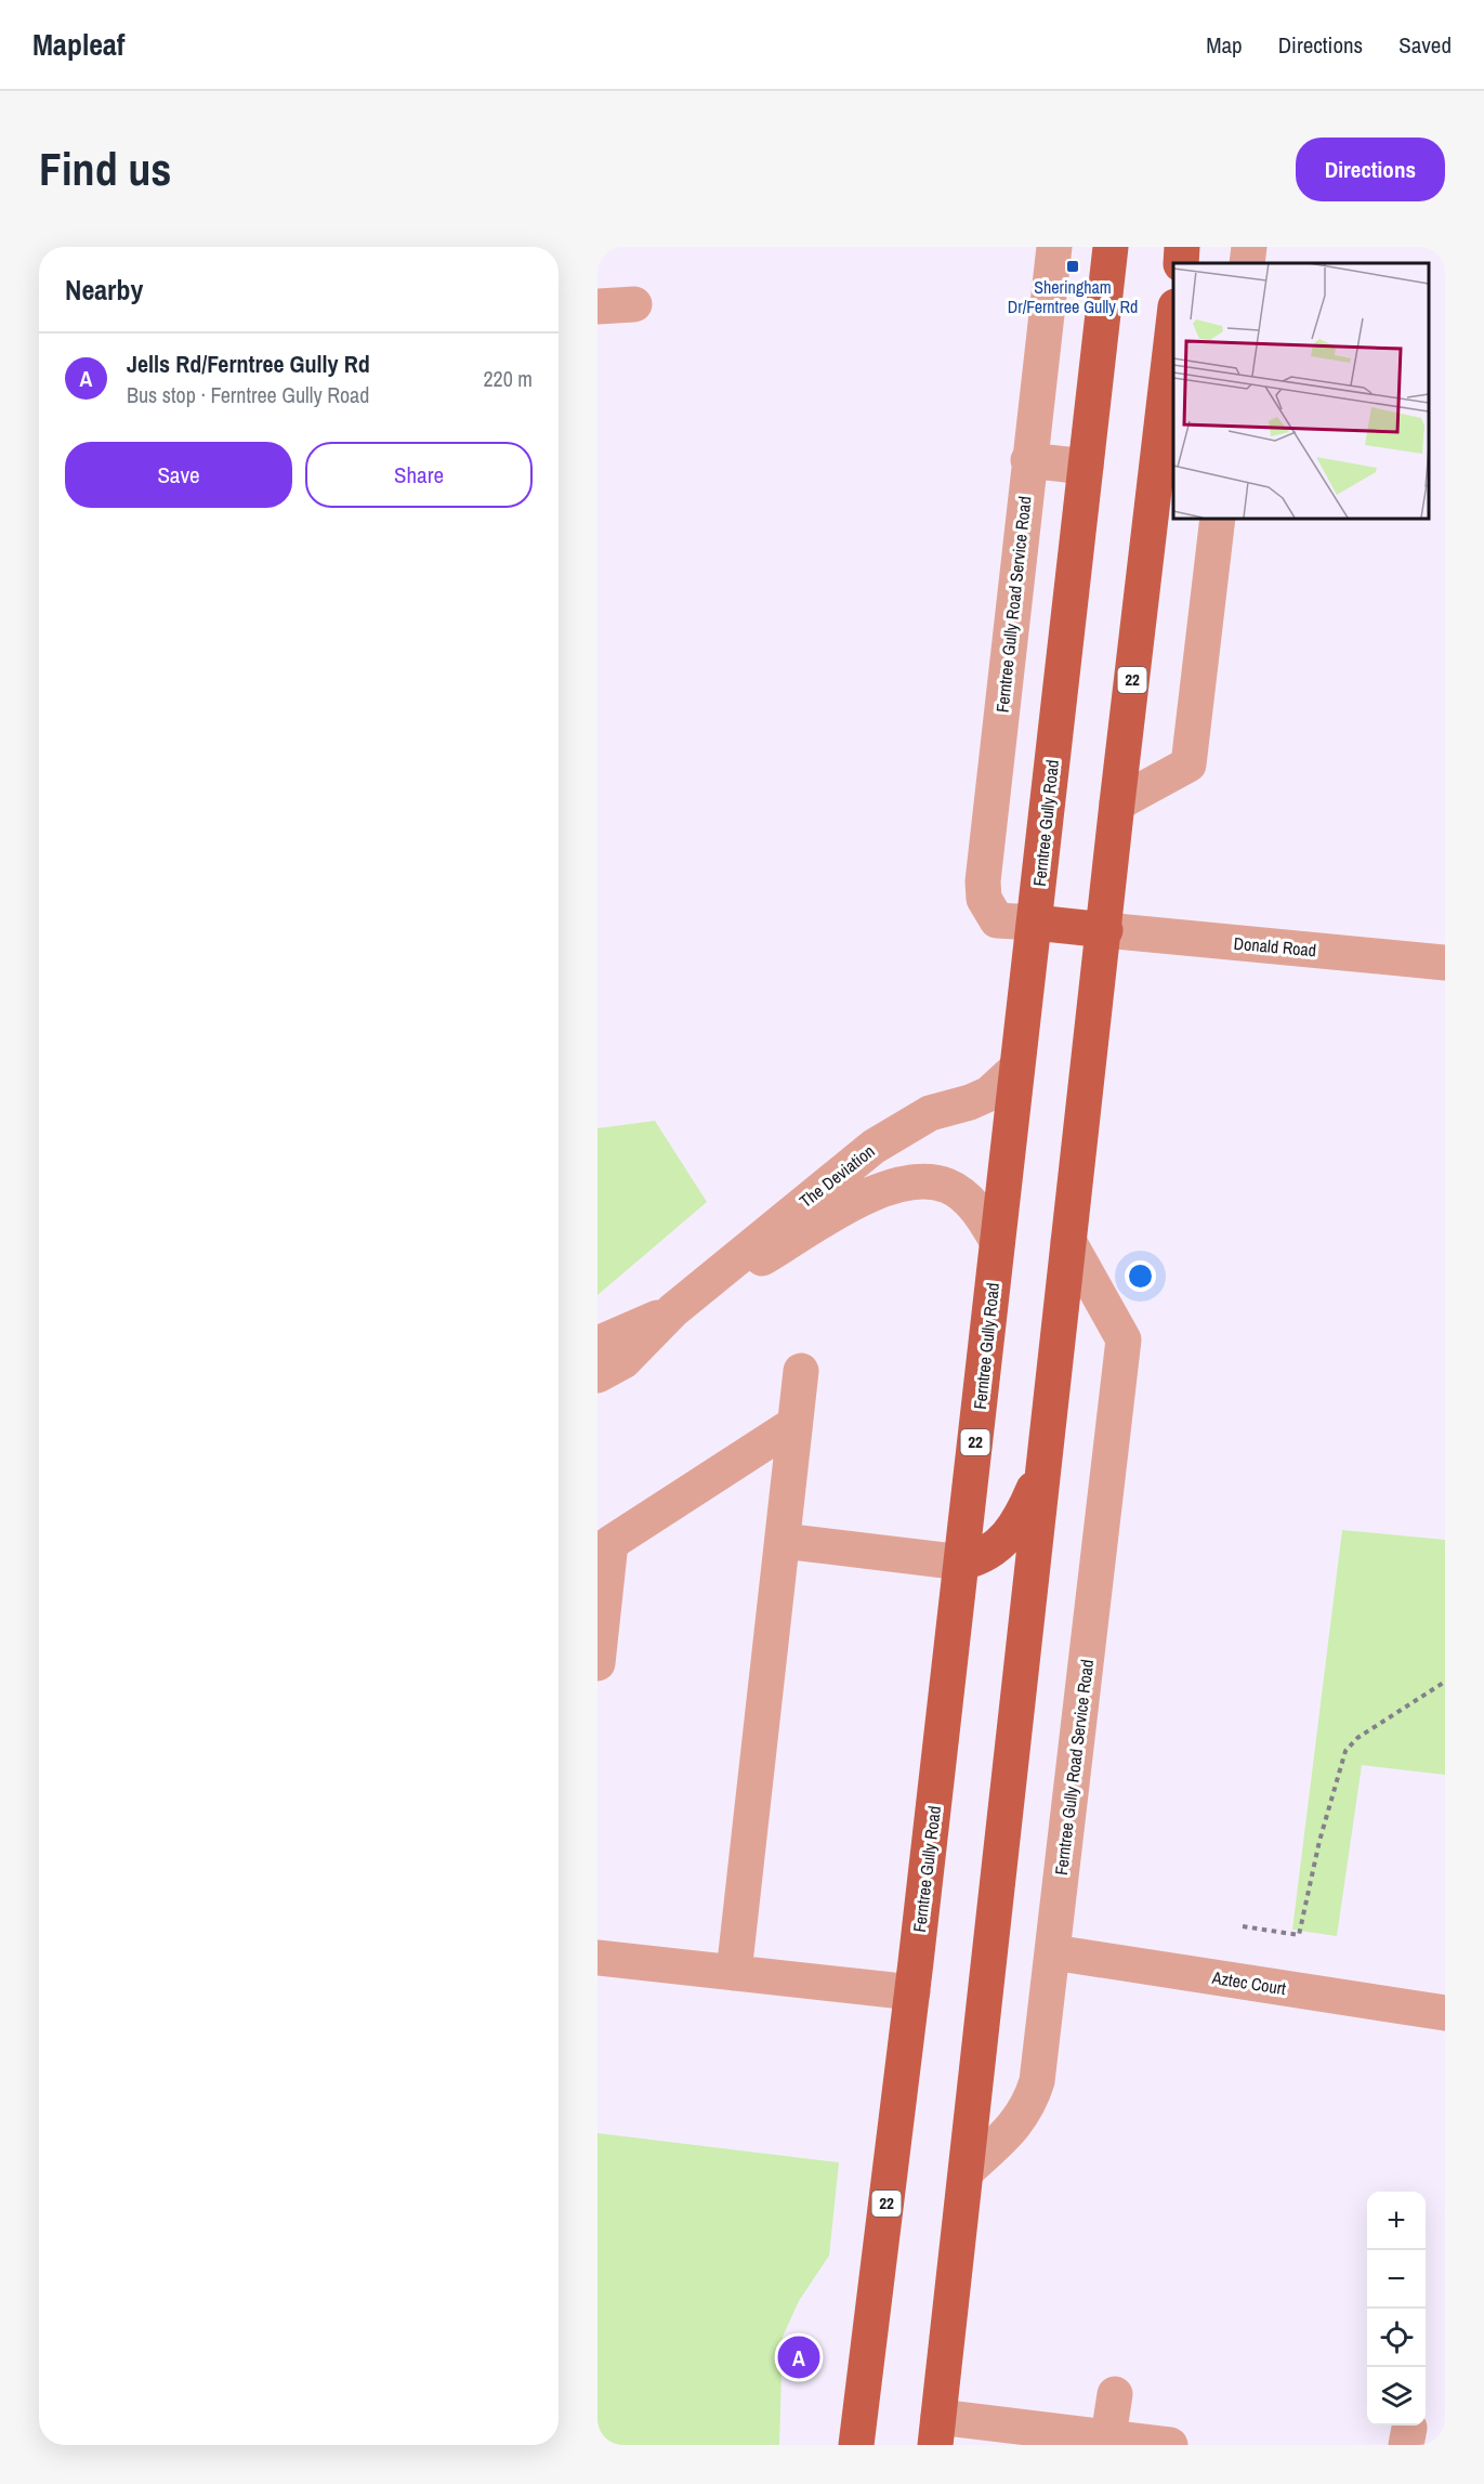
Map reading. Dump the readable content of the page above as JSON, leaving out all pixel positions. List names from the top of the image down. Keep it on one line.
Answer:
{"streets":{"main road":["22","Ferntree Gully Road"],"street":["Ferntree Gully Road Service Road","Donald Road","The Deviation","Aztec Court"]},"crossings":[["Ferntree Gully Road Service Road","22"],["Ferntree Gully Road Service Road","Ferntree Gully Road"],["Ferntree Gully Road Service Road","Aztec Court"],["22","Donald Road"],["Ferntree Gully Road","The Deviation"]],"places":{"transit":["Sheringham Dr/Ferntree Gully Rd"]},"page":{"header":"Mapleaf","nav":["Map","Directions","Saved"],"buttons":["Directions",["Save","Share"]],"title":"Find us","heading":"Nearby","list":[{"mark":"A","name":"Jells Rd/Ferntree Gully Rd","note":"Bus stop · Ferntree Gully Road","value":"220 m"}],"map_buttons":["+","−"],"pins":"A"}}
